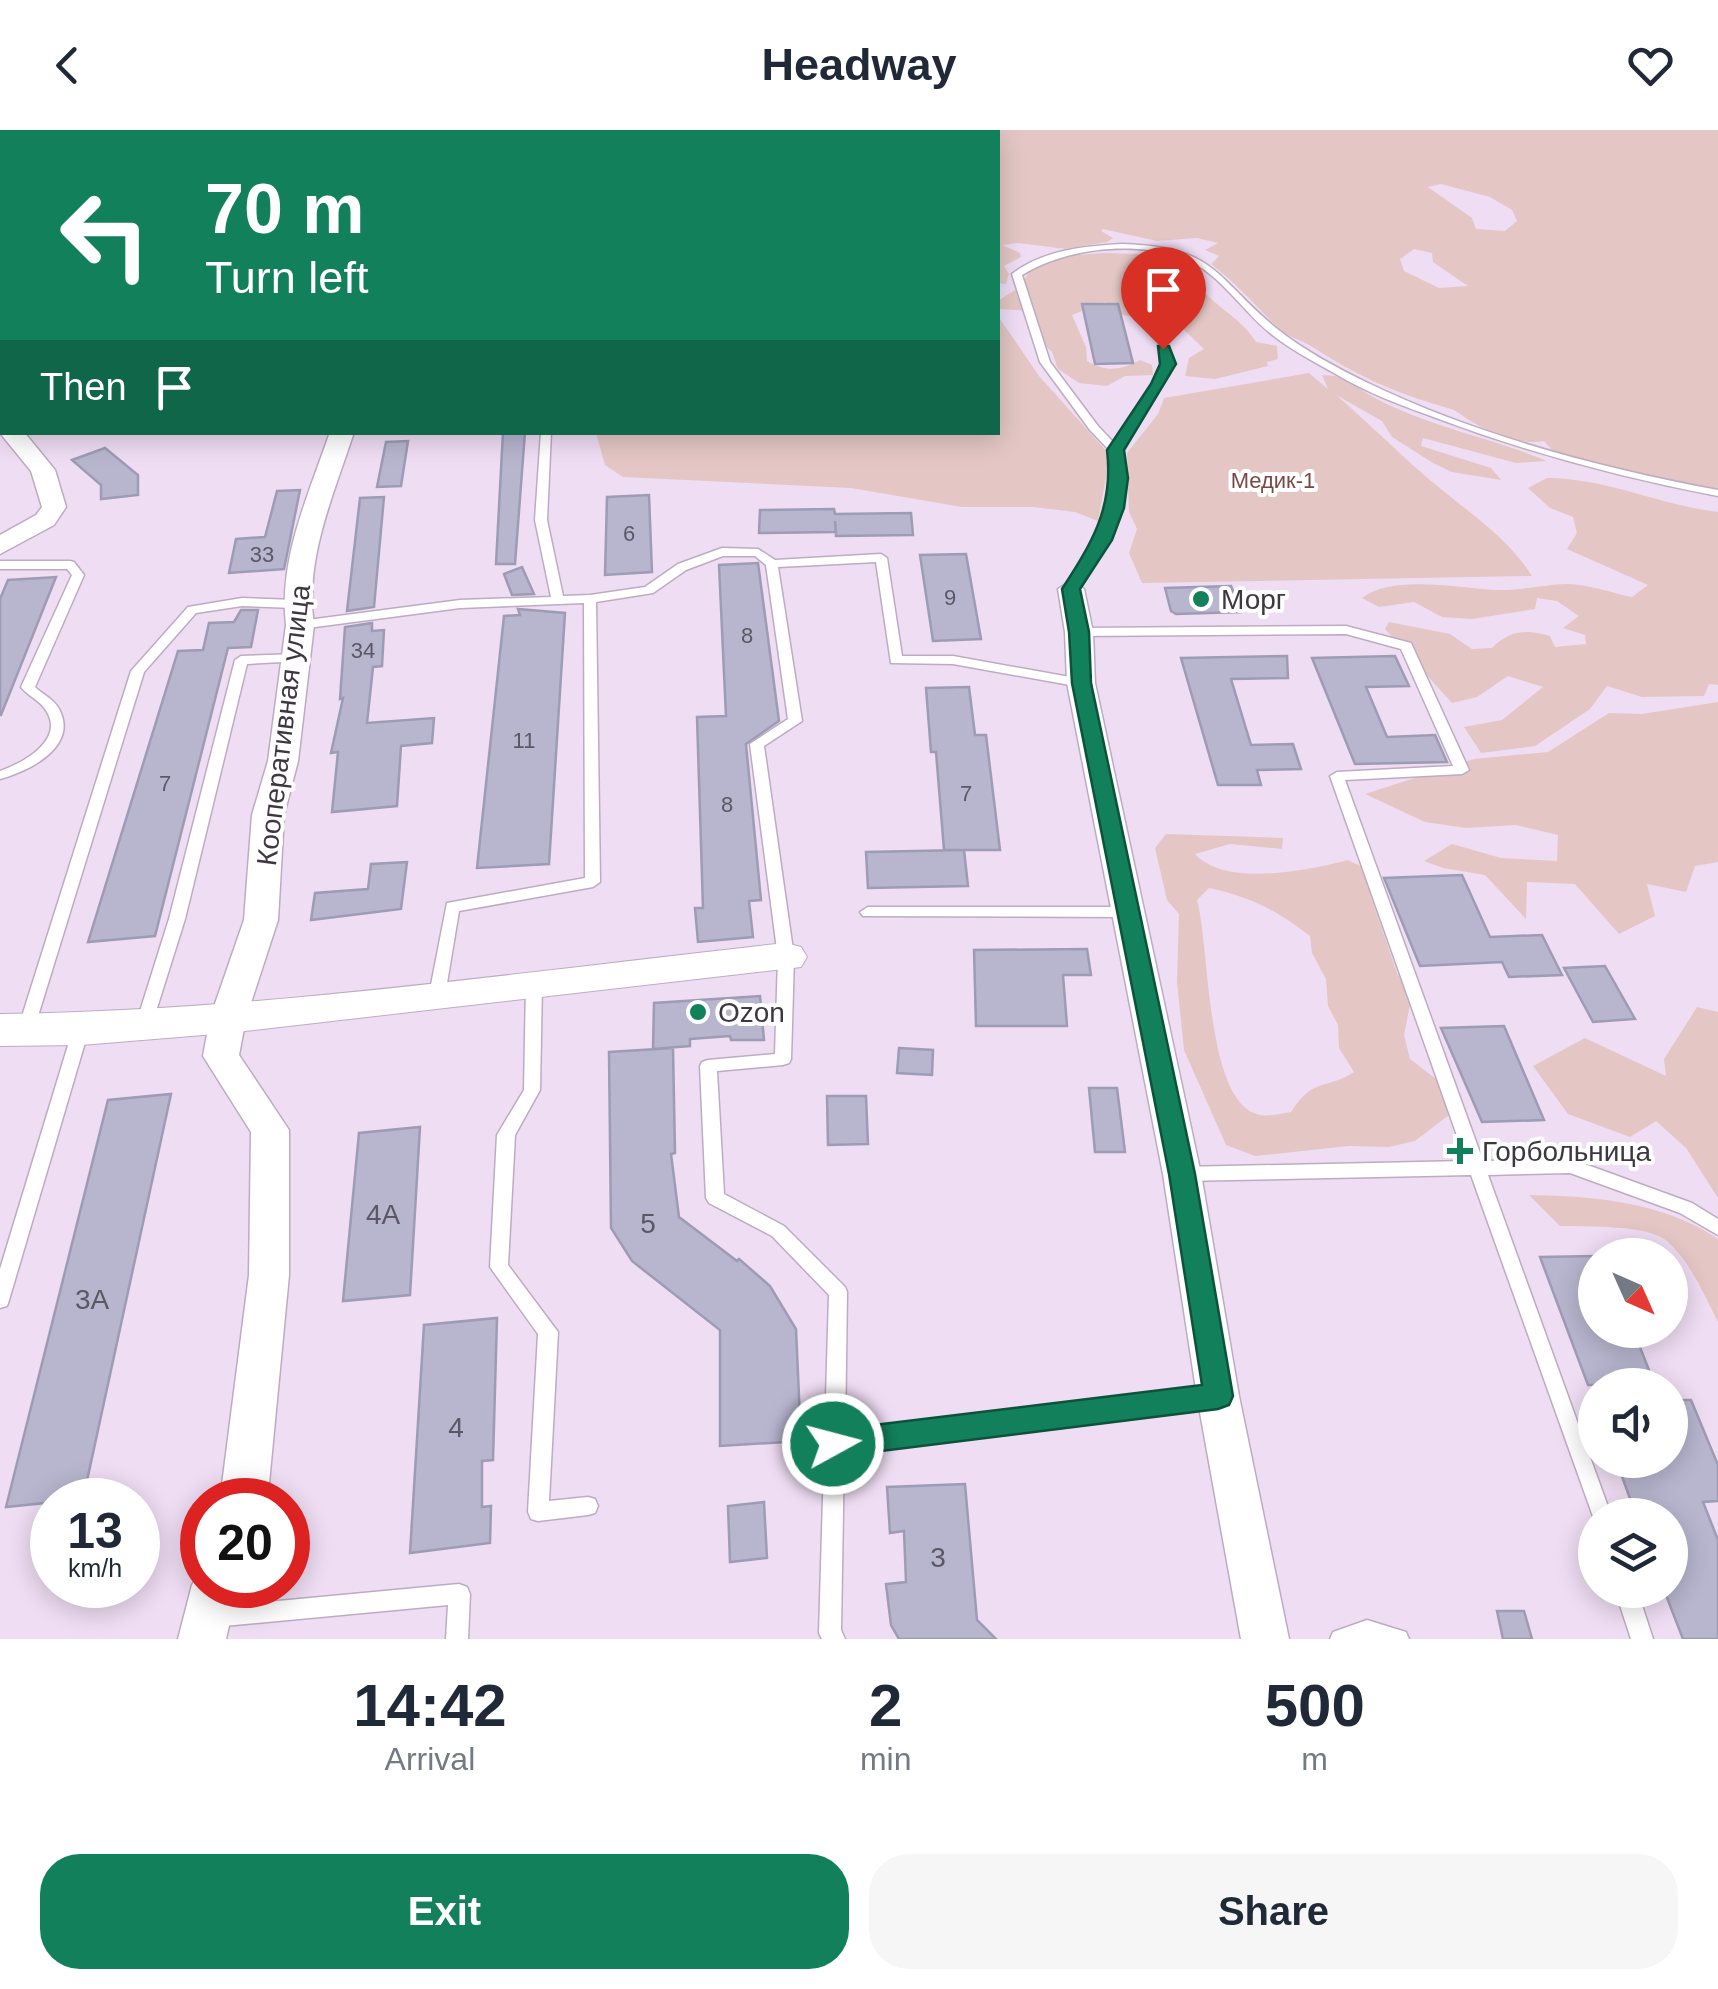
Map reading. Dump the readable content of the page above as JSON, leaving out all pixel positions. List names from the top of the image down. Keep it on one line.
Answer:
{"streets":{"street":["Кооперативная улица"]},"parks":["Медик-1"],"places":{"other":["Морг","Ozon"],"health":["Горбольница"]},"house_numbers":["6","33","9","8","34","11","7","7","8","4А","5","3А","4","3"],"north":"bottom right","page":{"header":"Headway","turn":["70 m","Turn left"],"then":"Then","speed":"13 km/h","limit":"20","eta":["14:42","Arrival","2","min","500","m"],"buttons":["Exit","Share"]}}
